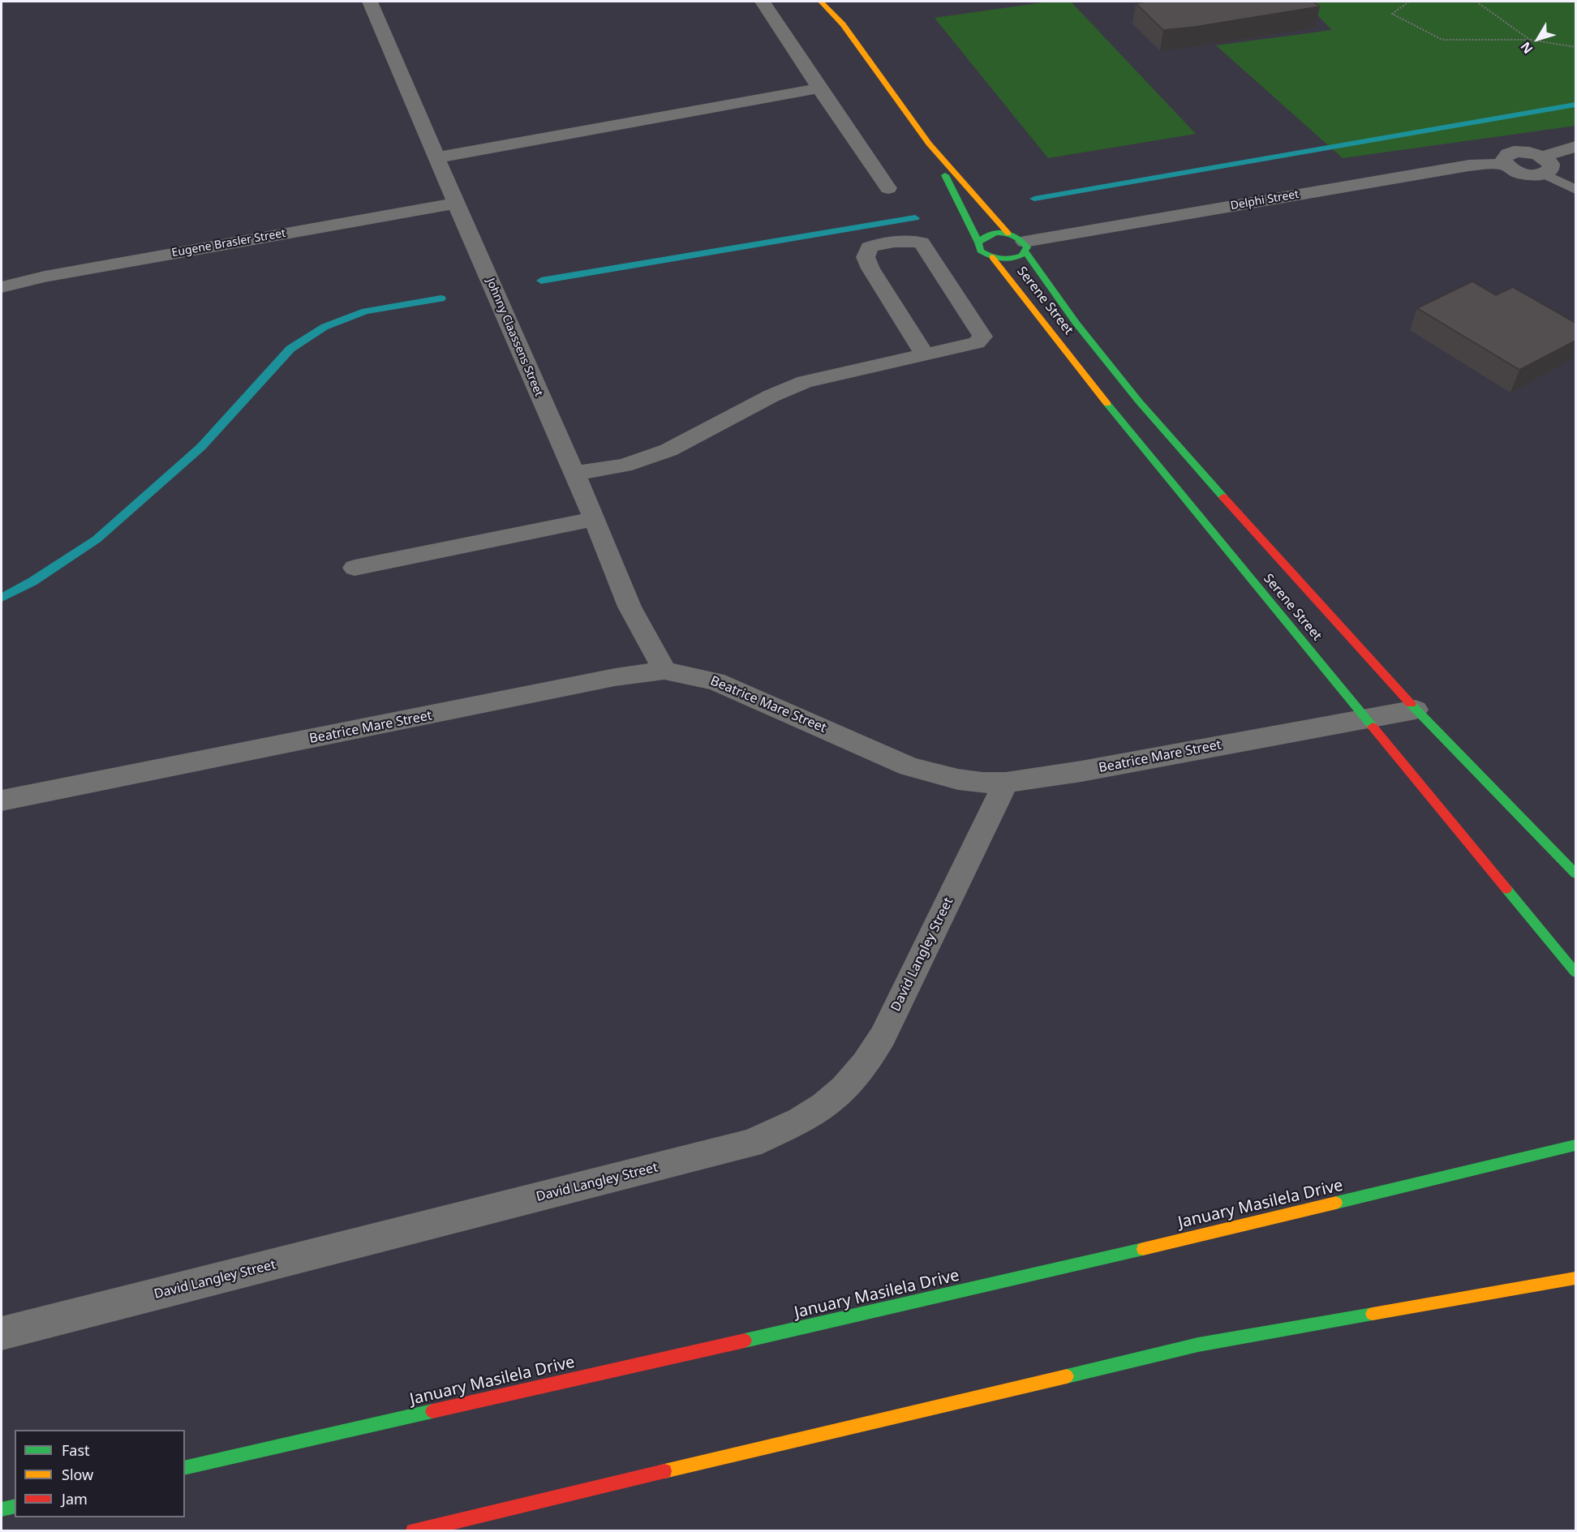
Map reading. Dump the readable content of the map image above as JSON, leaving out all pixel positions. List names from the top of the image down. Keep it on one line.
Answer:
{"streets":{"street":["Delphi Street","Eugene Brasler Street","Serene Street","Johnny Claassens Street","Beatrice Mare Street","David Langley Street","January Masilela Drive"]},"crossings":[["Delphi Street","Serene Street"],["Eugene Brasler Street","Johnny Claassens Street"],["Serene Street","Beatrice Mare Street"],["Johnny Claassens Street","Beatrice Mare Street"],["Beatrice Mare Street","David Langley Street"]],"legend":["Fast","Slow","Jam"],"north":"bottom left"}
